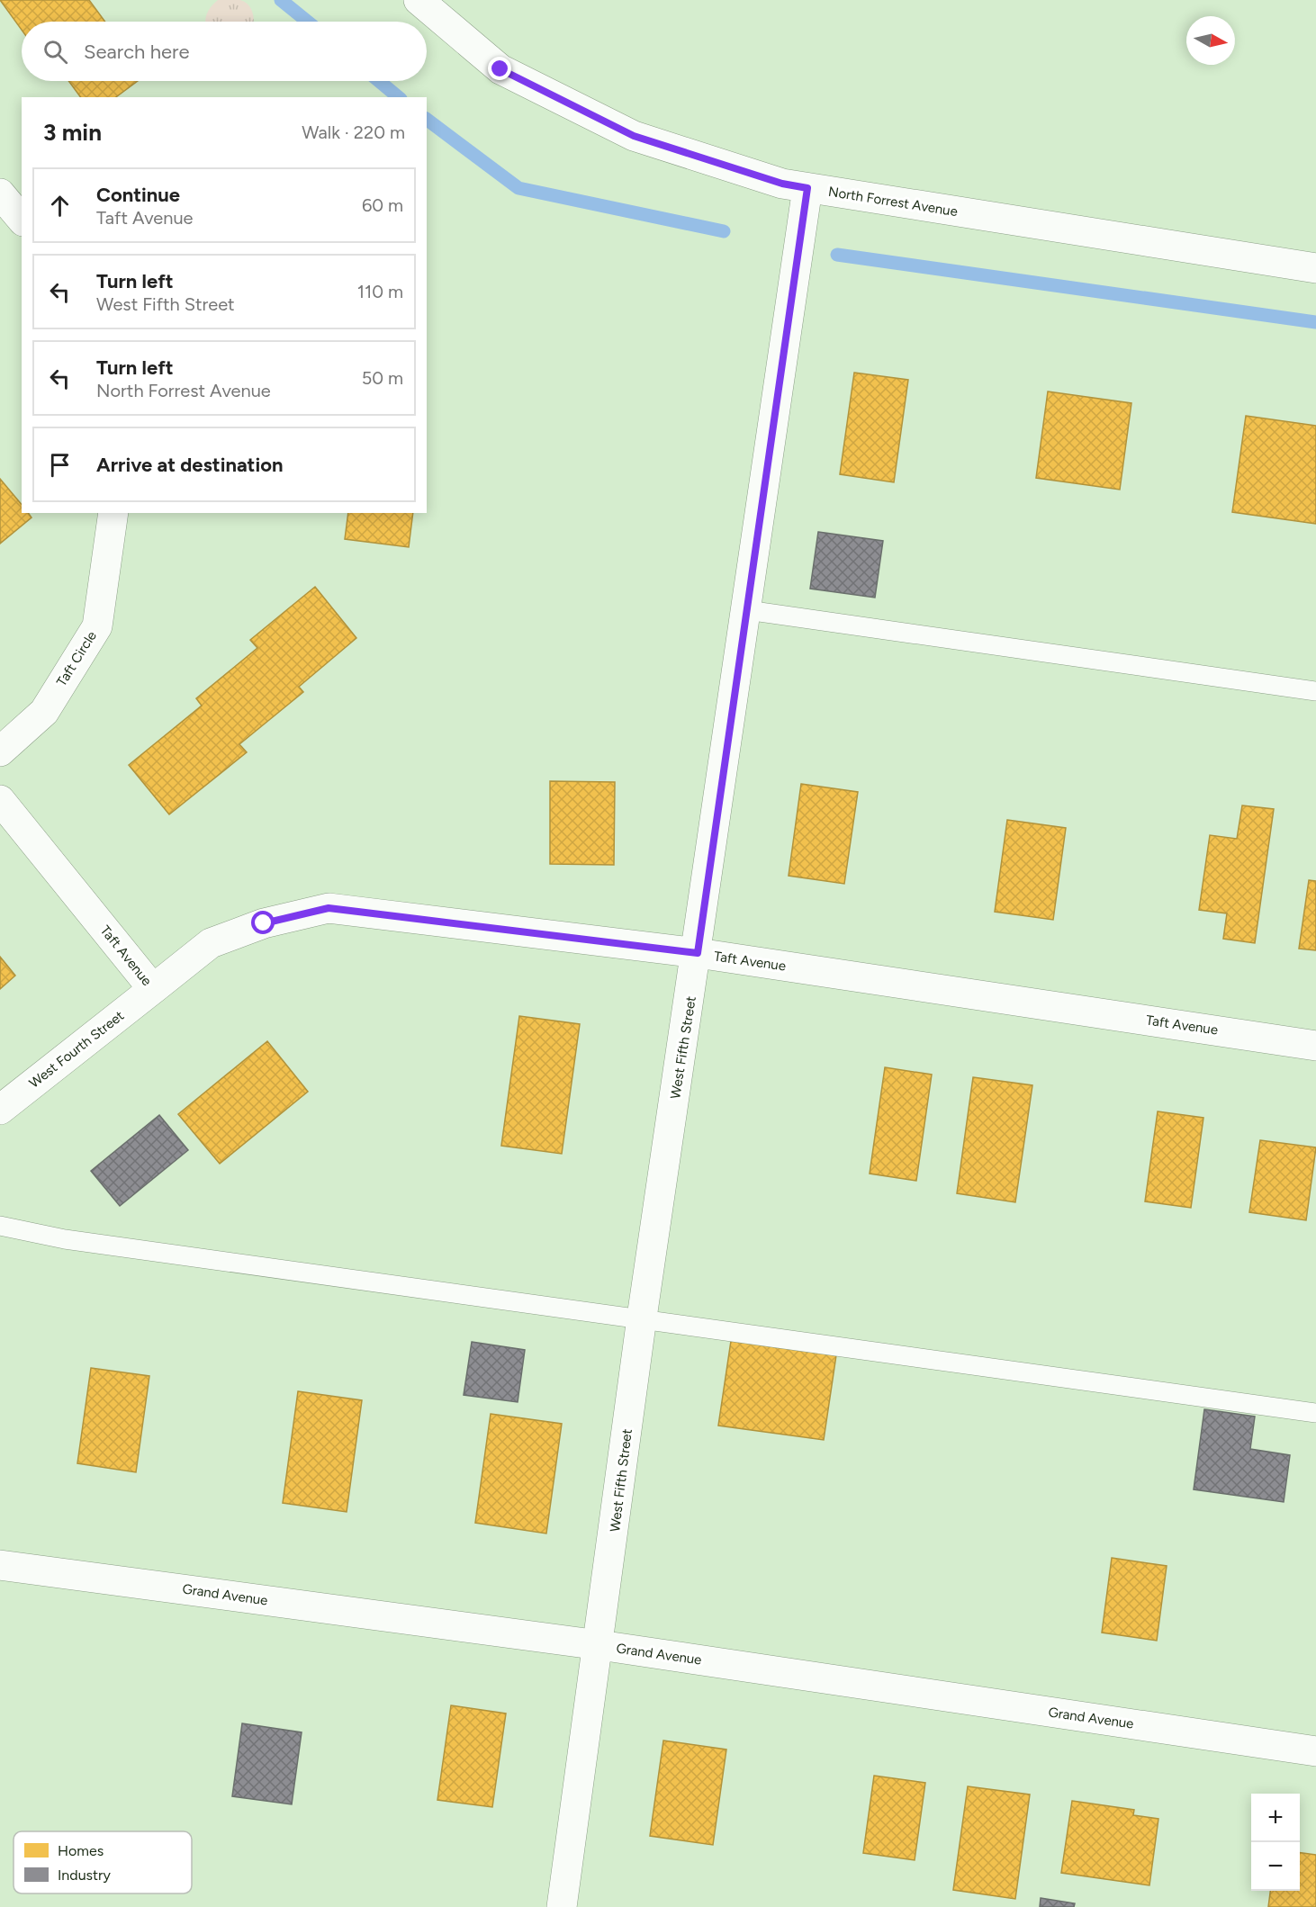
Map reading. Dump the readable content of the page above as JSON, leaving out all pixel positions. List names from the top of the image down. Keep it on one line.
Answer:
{"streets":{"street":["North Forrest Avenue","Taft Circle","Taft Avenue","West Fifth Street","West Fourth Street","Grand Avenue"]},"crossings":[["North Forrest Avenue","West Fifth Street"],["Taft Avenue","West Fifth Street"],["Taft Avenue","West Fourth Street"],["West Fifth Street","Grand Avenue"]],"legend":["Homes","Industry"],"north":"right","page":{"search":"Search here","heading":["3 min","Walk · 220 m"],"list":[["Continue","Taft Avenue","60 m"],["Turn left","West Fifth Street","110 m"],["Turn left","North Forrest Avenue","50 m"],"Arrive at destination"],"map_buttons":["+","−"]}}
